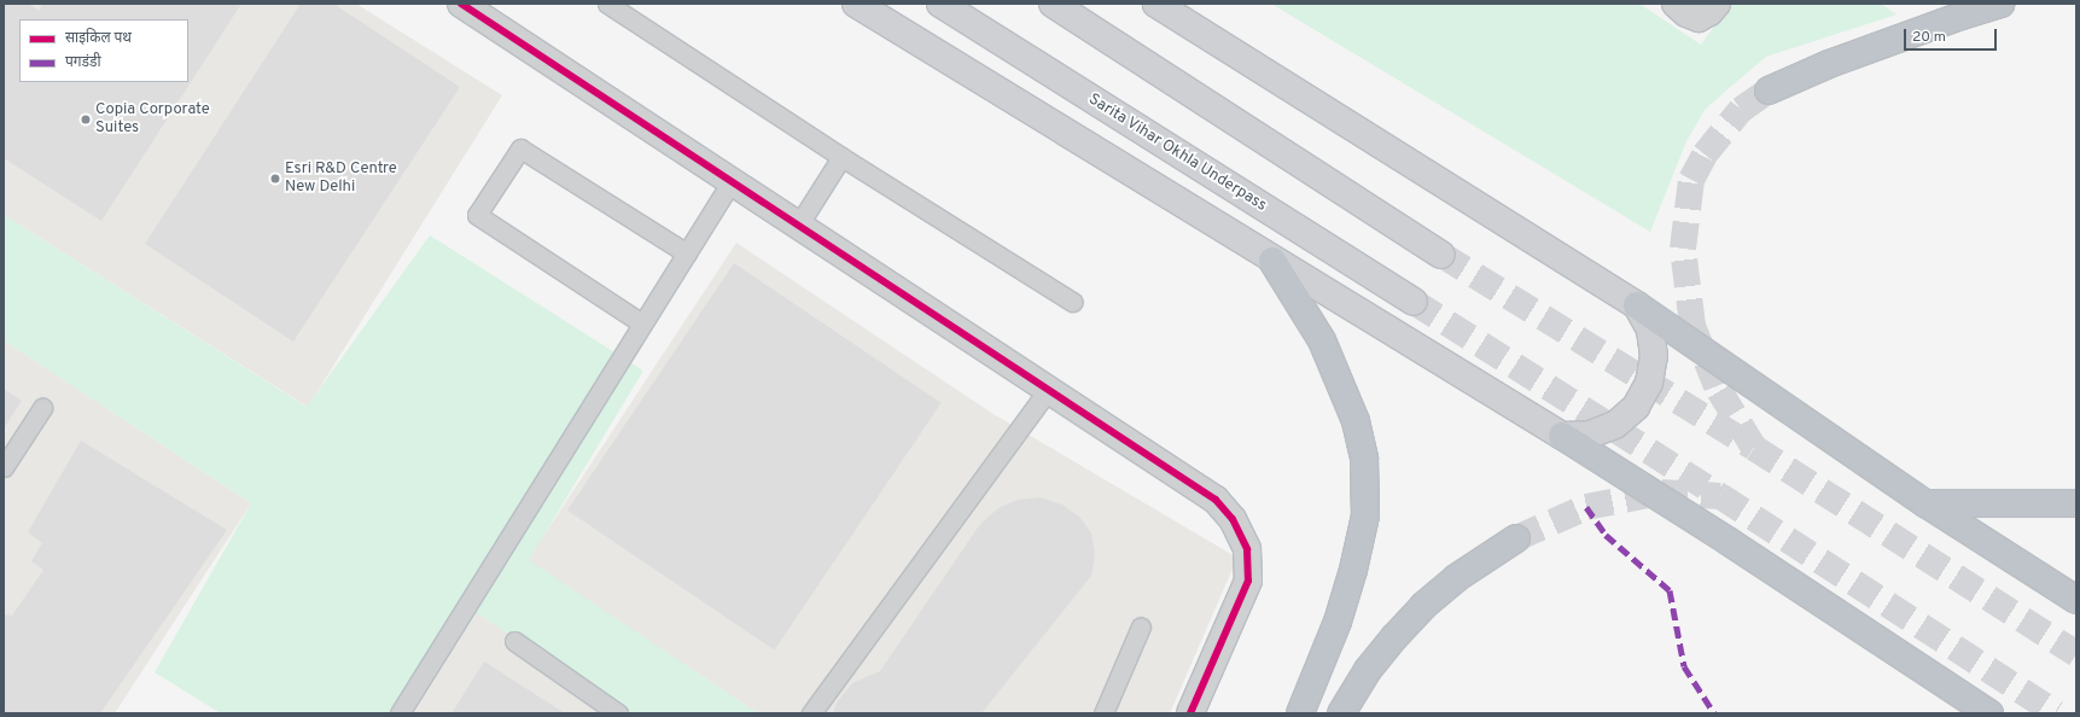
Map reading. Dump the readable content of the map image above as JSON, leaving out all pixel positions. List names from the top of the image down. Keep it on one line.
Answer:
{"streets":{"main road":["Sarita Vihar Okhla Underpass"]},"places":["Copia Corporate Suites","Esri R&D Centre New Delhi"],"legend":["साइकिल पथ","पगडंडी"],"scale_bar":"20 m"}
